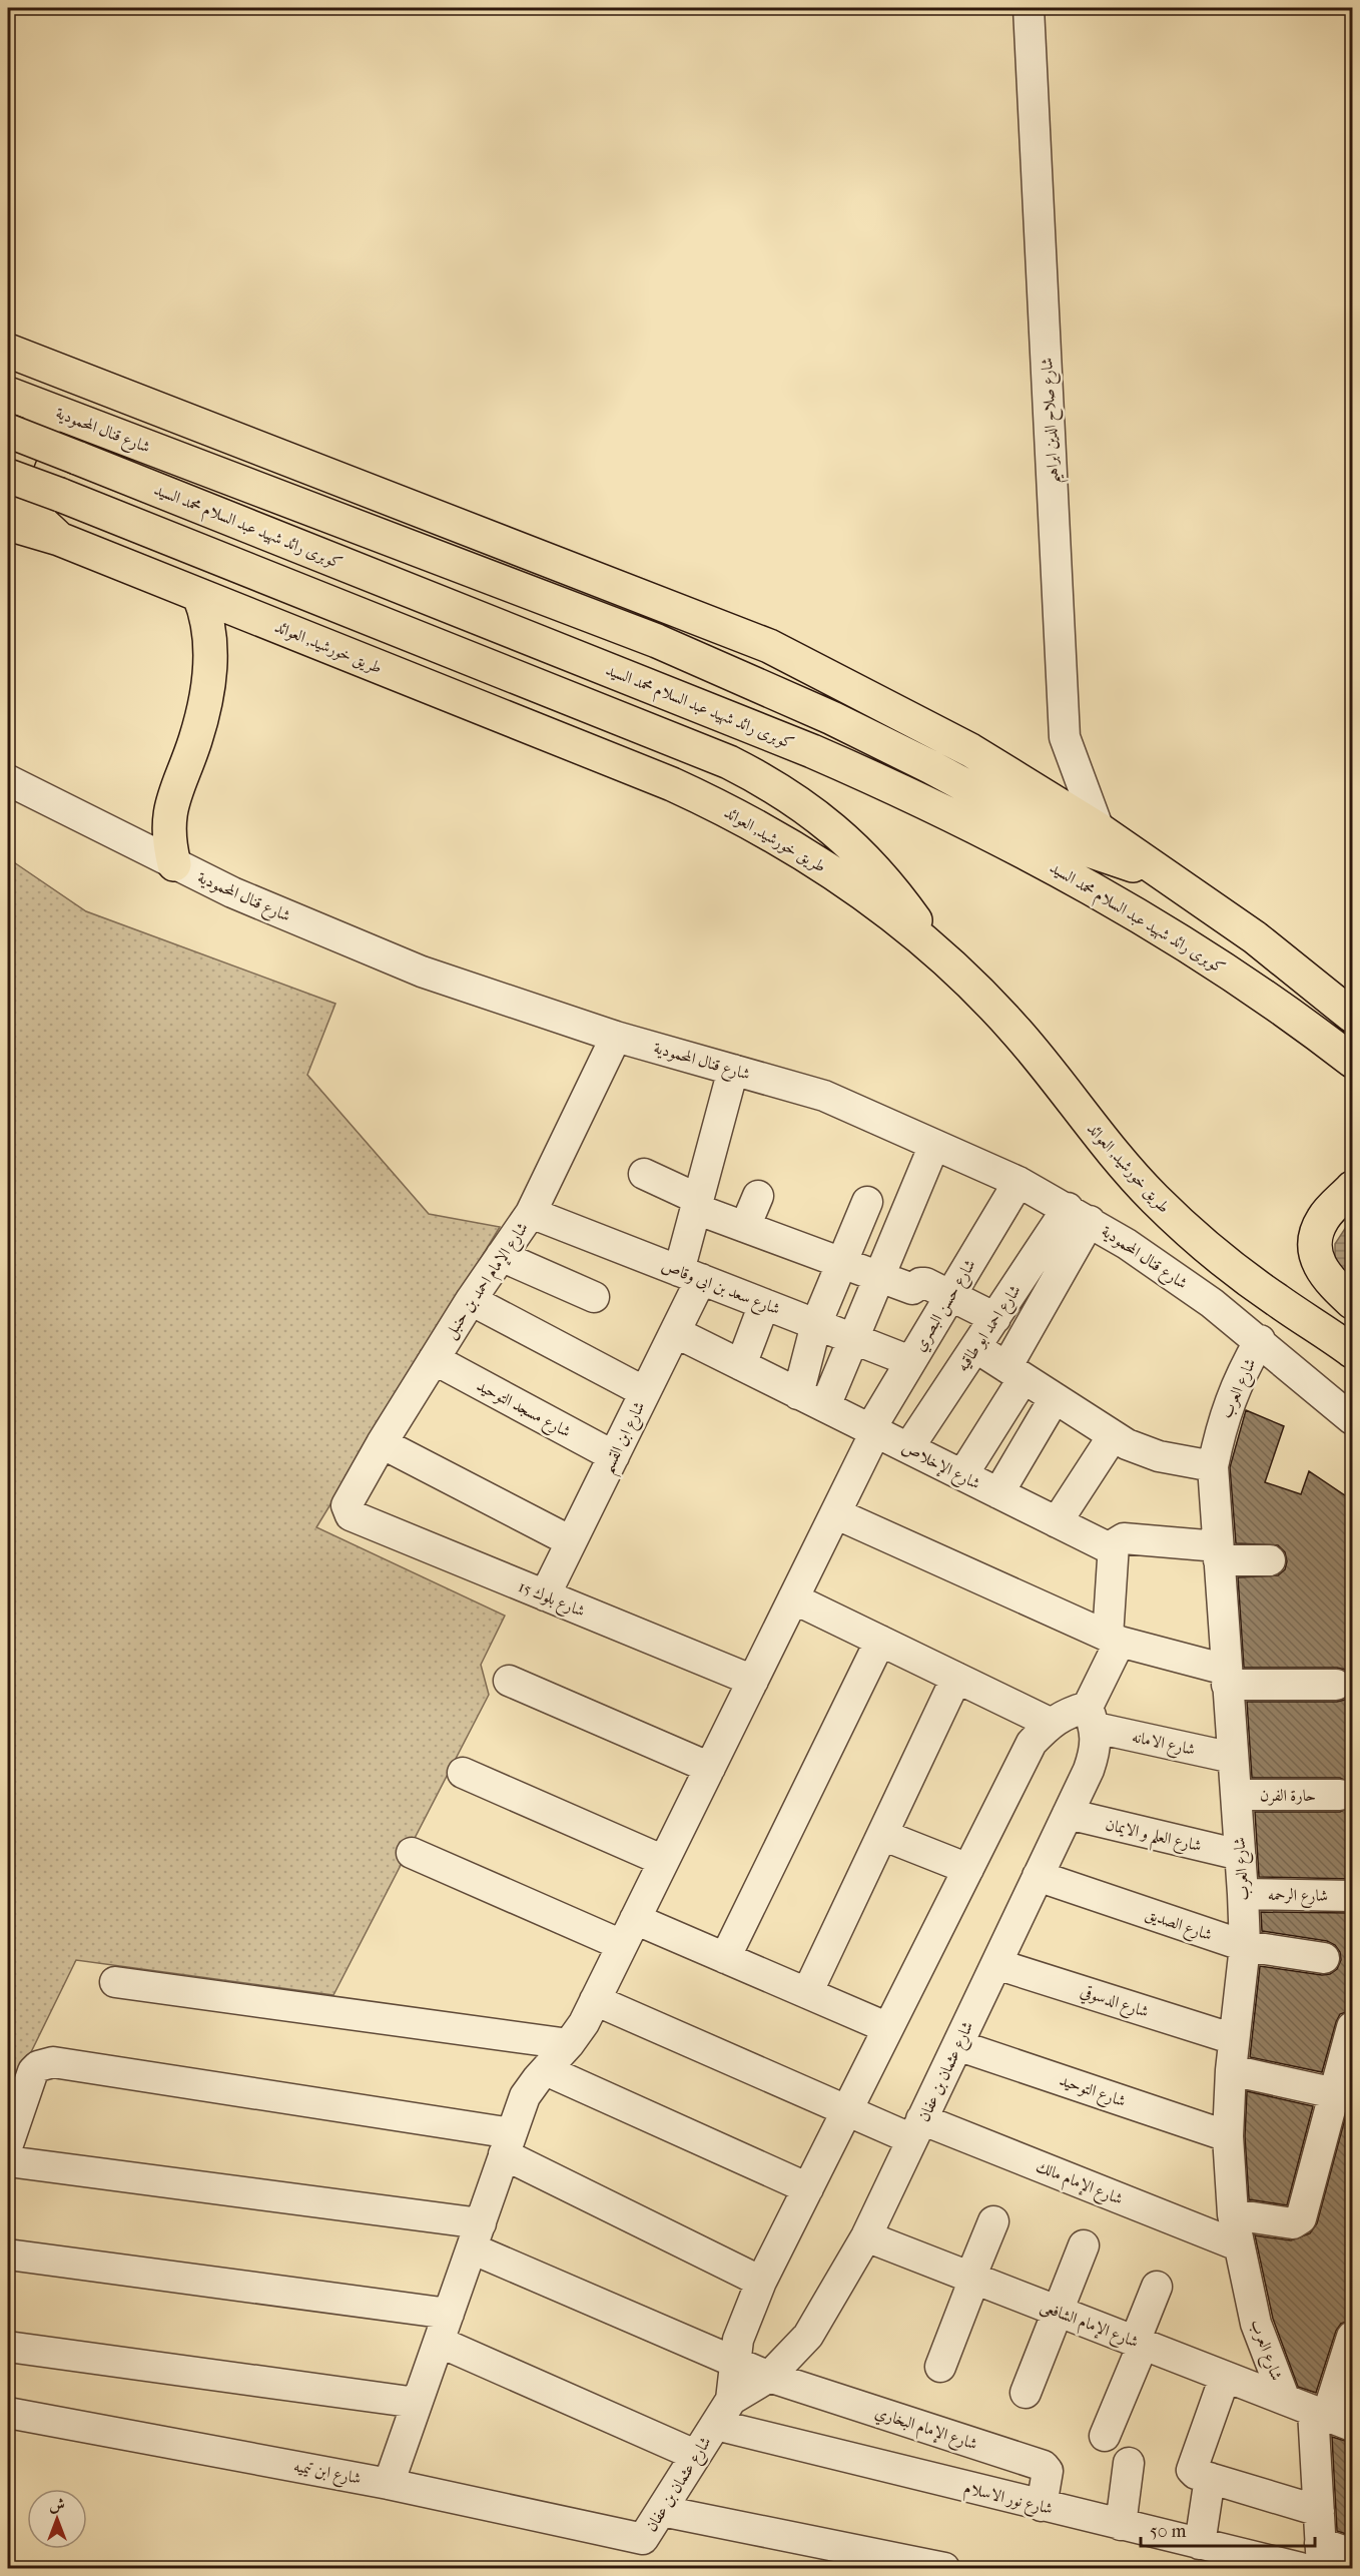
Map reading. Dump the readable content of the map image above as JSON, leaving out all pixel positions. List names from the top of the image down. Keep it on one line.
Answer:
{"streets":{"main road":["شارع قنال المحمودية","كوبرى رائد شهيد عبد السلام محمد السيد","طريق خورشيد, العوائد"],"street":["شارع صلاح الدين ابراهيم","شارع الإمام احمد بن حنبل","شارع سعد بن ابى وقاص","شارع حسن البصري","شارع احمد ابو طاقيه","شارع العرب","شارع مسجد التوحيد","شارع ابن القسم","شارع الإخلاص","شارع بلوك 15","شارع الامانه","حارة الفرن","شارع العلم و الايمان","شارع الرحمه","شارع الصديق","شارع الدسوقي","شارع عثمان بن عفان","شارع التوحيد","شارع الإمام مالك","شارع الإمام الشافعى","شارع الإمام البخاري","شارع ابن تيميه","شارع نور الاسلام"]},"crossings":[["شارع قنال المحمودية","شارع الإمام احمد بن حنبل"],["شارع قنال المحمودية","شارع حسن البصري"],["شارع قنال المحمودية","شارع احمد ابو طاقيه"],["شارع قنال المحمودية","شارع العرب"],["شارع قنال المحمودية","شارع ابن القسم"],["شارع الإمام احمد بن حنبل","شارع سعد بن ابى وقاص"],["شارع الإمام احمد بن حنبل","شارع مسجد التوحيد"],["شارع الإمام احمد بن حنبل","شارع بلوك 15"],["شارع سعد بن ابى وقاص","شارع حسن البصري"],["شارع سعد بن ابى وقاص","شارع احمد ابو طاقيه"],["شارع سعد بن ابى وقاص","شارع ابن القسم"],["شارع حسن البصري","شارع الإخلاص"],["شارع حسن البصري","شارع بلوك 15"],["شارع حسن البصري","شارع الإمام مالك"],["شارع حسن البصري","شارع ابن تيميه"],["شارع احمد ابو طاقيه","شارع الإخلاص"],["شارع العرب","شارع الإخلاص"],["شارع العرب","شارع الامانه"],["شارع العرب","حارة الفرن"],["شارع العرب","شارع العلم و الايمان"],["شارع العرب","شارع الرحمه"],["شارع العرب","شارع الصديق"],["شارع العرب","شارع الدسوقي"],["شارع العرب","شارع التوحيد"],["شارع العرب","شارع الإمام مالك"],["شارع العرب","شارع الإمام الشافعى"],["شارع مسجد التوحيد","شارع ابن القسم"],["شارع ابن القسم","شارع الإخلاص"],["شارع ابن القسم","شارع بلوك 15"],["شارع الامانه","شارع عثمان بن عفان"],["شارع العلم و الايمان","شارع عثمان بن عفان"],["شارع الصديق","شارع عثمان بن عفان"],["شارع الدسوقي","شارع عثمان بن عفان"],["شارع عثمان بن عفان","شارع التوحيد"],["شارع عثمان بن عفان","شارع الإمام مالك"],["شارع عثمان بن عفان","شارع الإمام الشافعى"],["شارع عثمان بن عفان","شارع الإمام البخاري"],["شارع عثمان بن عفان","شارع ابن تيميه"],["شارع عثمان بن عفان","شارع نور الاسلام"],["شارع الإمام البخاري","شارع نور الاسلام"]],"scale_bar":"50 m","north":"top"}
